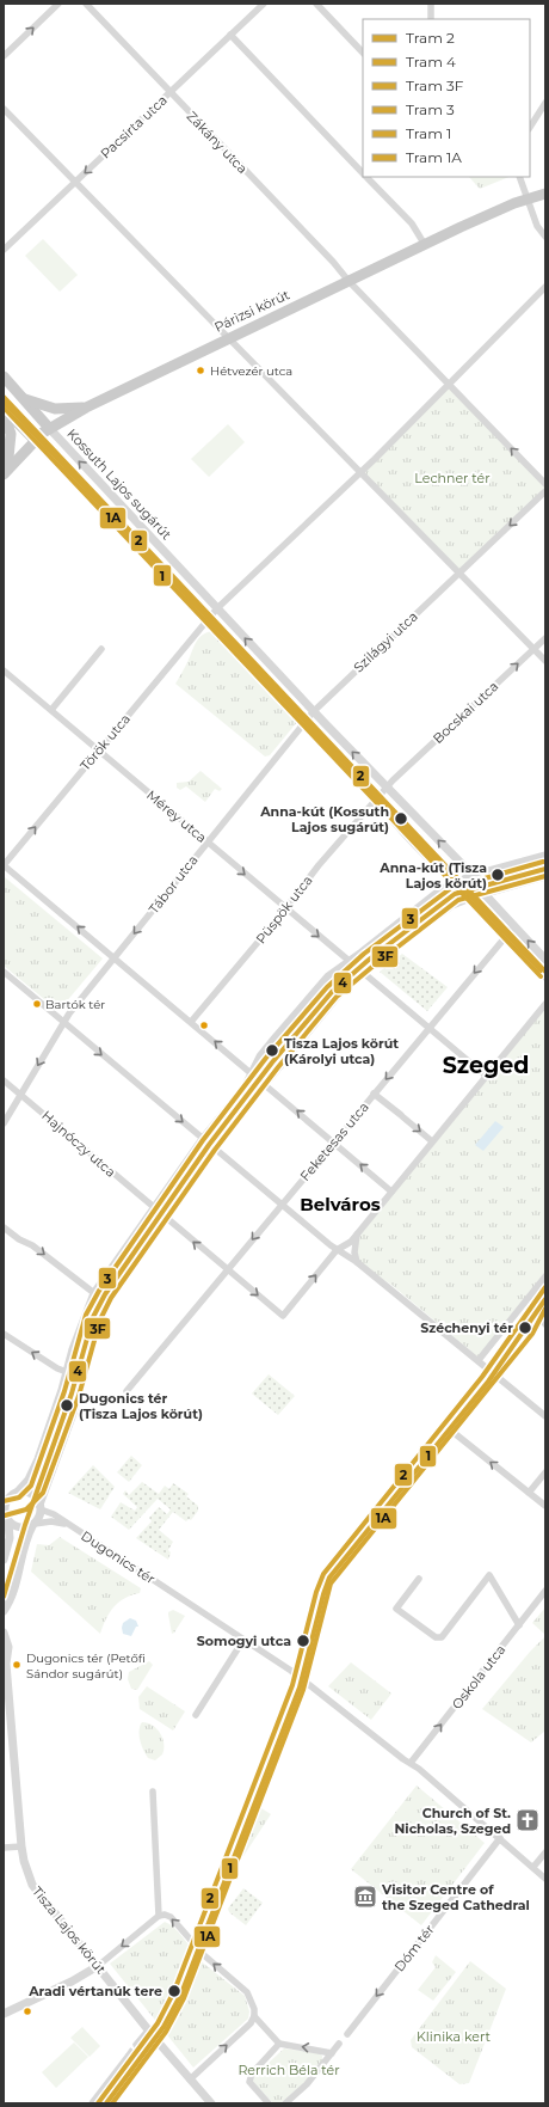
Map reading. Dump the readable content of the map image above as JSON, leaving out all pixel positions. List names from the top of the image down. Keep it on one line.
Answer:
{"streets":{"main road":["Párizsi körút","Kossuth Lajos sugárút"],"street":["Pacsirta utca","Zákány utca","Szilágyi utca","Bocskai utca","Török utca","Mérey utca","Tábor utca","Püspök utca","Feketesas utca","Hajnóczy utca","Dugonics tér","Oskola utca","Tisza Lajos körút","Dóm tér"]},"crossings":[["Pacsirta utca","Zákány utca"],["Zákány utca","Párizsi körút"],["Párizsi körút","Kossuth Lajos sugárút"],["Kossuth Lajos sugárút","Szilágyi utca"],["Kossuth Lajos sugárút","Bocskai utca"],["Kossuth Lajos sugárút","Feketesas utca"],["Török utca","Mérey utca"],["Mérey utca","Tábor utca"],["Mérey utca","Püspök utca"],["Mérey utca","Feketesas utca"],["Feketesas utca","Hajnóczy utca"]],"one_way":["Pacsirta utca","Kossuth Lajos sugárút","Bocskai utca","Török utca","Tábor utca","Feketesas utca","Oskola utca","Dóm tér"],"districts":["Szeged","Belváros"],"parks":["Lechner tér","Klinika kert","Rerrich Béla tér"],"places":{"other":["Hétvezér utca","Anna-kút (Kossuth Lajos sugárút)","Anna-kút (Tisza Lajos körút)","Bartók tér","Tisza Lajos körút (Károlyi utca)","Széchenyi tér","Dugonics tér (Tisza Lajos körút)","Somogyi utca","Dugonics tér (Petőfi Sándor sugárút)","Aradi vértanúk tere"],"church":["Church of St. Nicholas, Szeged"],"museum":["Visitor Centre of the Szeged Cathedral"]},"lines":["tram line 2","tram line 1A","tram line 1","tram line 3","tram line 4","tram line 3F"],"legend":["Tram 2","Tram 4","Tram 3F","Tram 3","Tram 1","Tram 1A"]}
